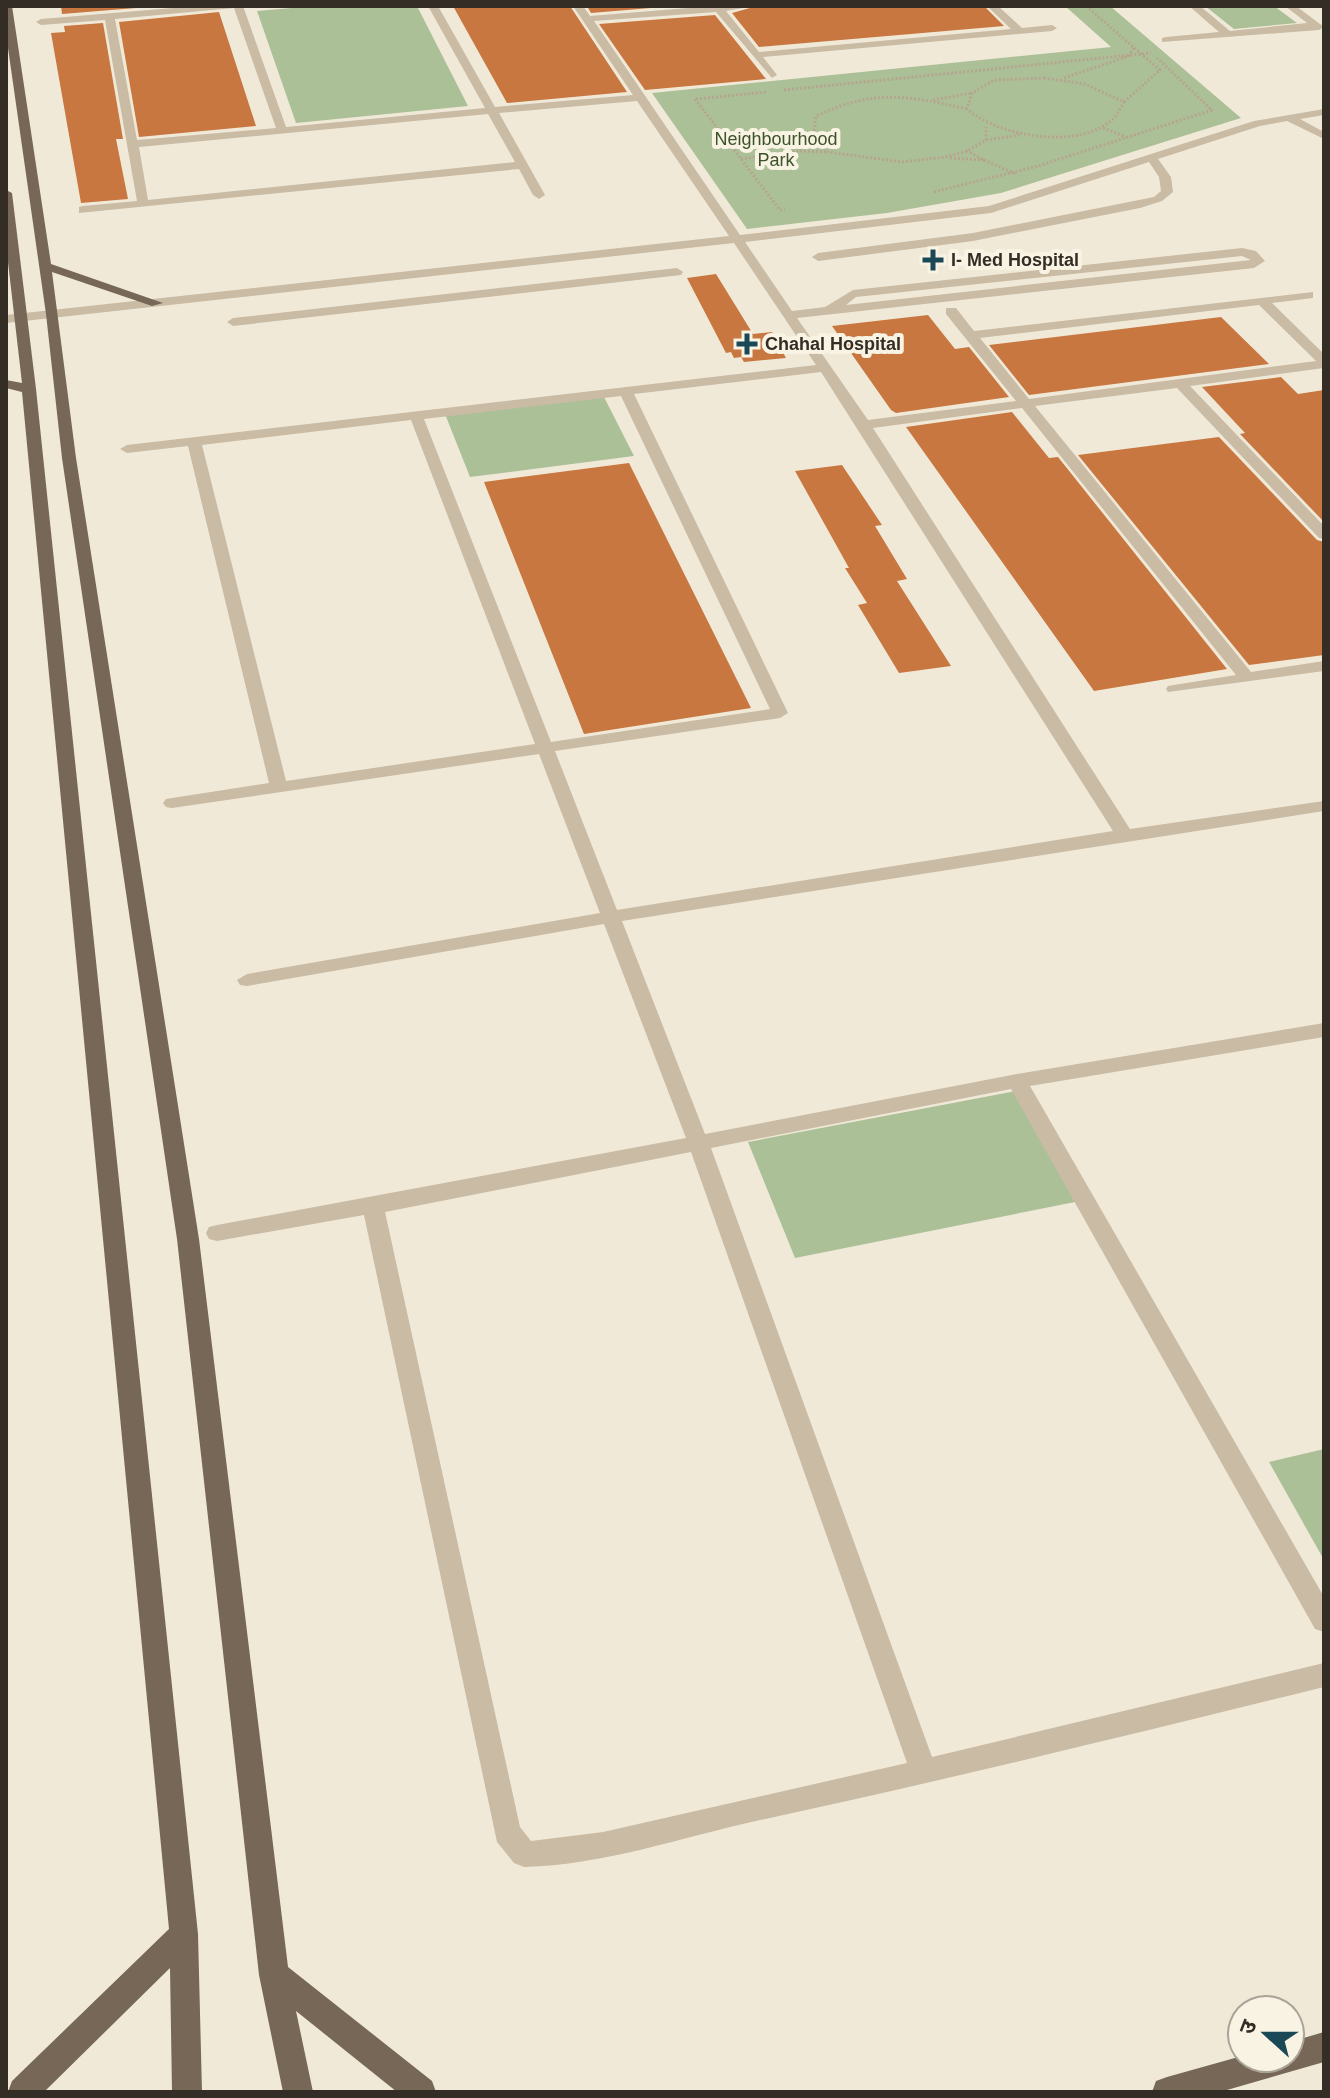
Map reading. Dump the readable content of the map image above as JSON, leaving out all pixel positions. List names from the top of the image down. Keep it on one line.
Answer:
{"parks":["Neighbourhood Park"],"places":{"health":["I- Med Hospital","Chahal Hospital"]},"north":"left"}
